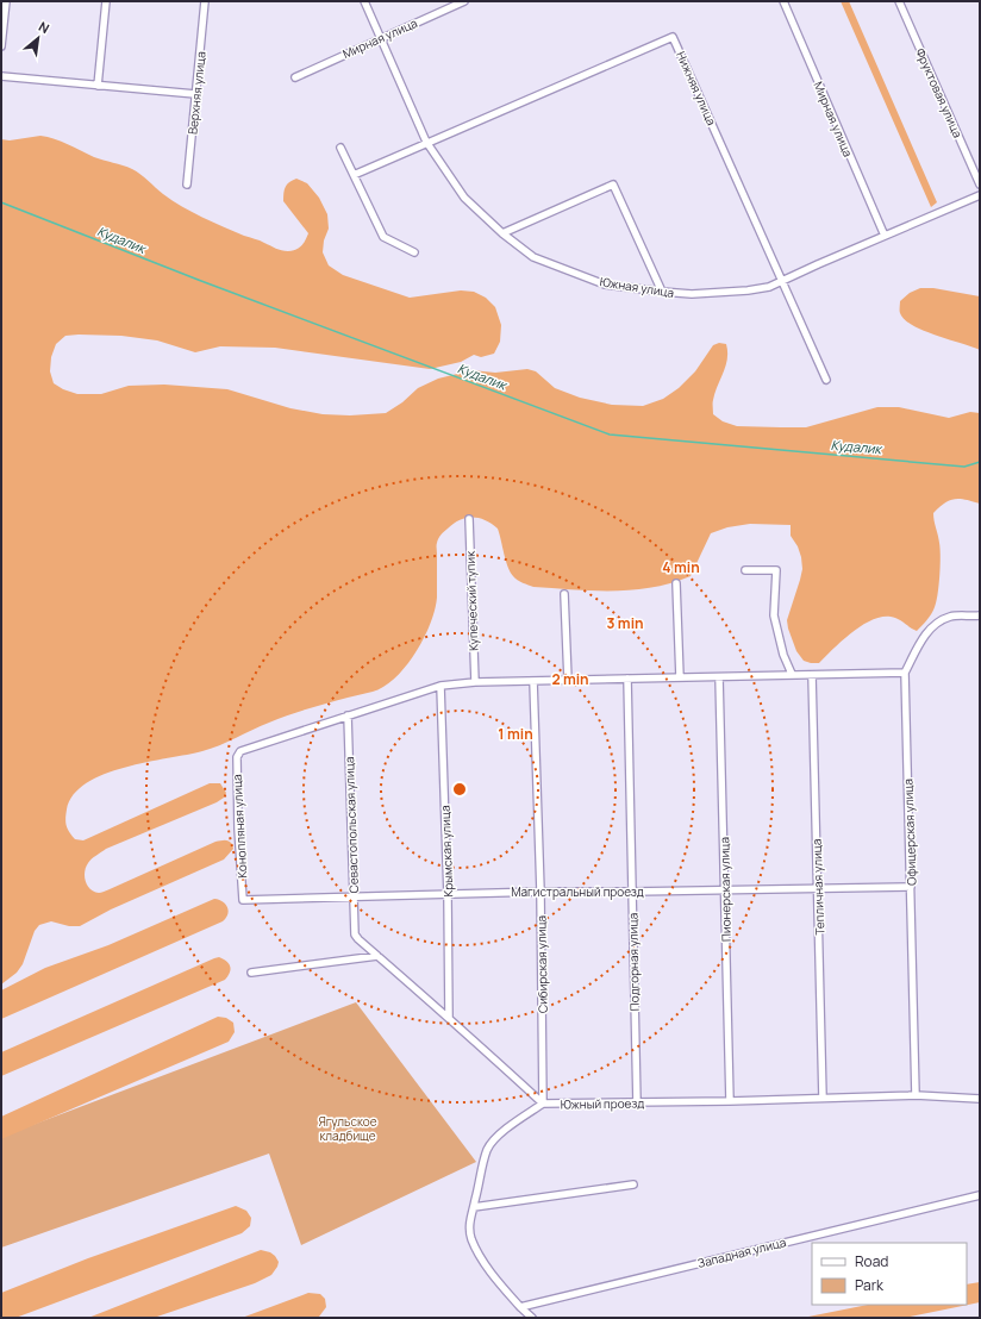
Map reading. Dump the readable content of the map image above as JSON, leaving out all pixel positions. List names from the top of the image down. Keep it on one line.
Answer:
{"streets":{"street":["Мирная улица","Нижняя улица","Верхняя улица","Фруктовая улица","Южная улица","Купеческий тупик","Севастопольская улица","Конопляная улица","Офицерская улица","Крымская улица","Тепличная улица","Пионерская улица","Магистральный проезд","Подгорная улица","Сибирская улица","Южный проезд","Западная улица"]},"crossings":[["Мирная улица","Южная улица"],["Нижняя улица","Южная улица"],["Севастопольская улица","Конопляная улица"],["Севастопольская улица","Магистральный проезд"],["Севастопольская улица","Южный проезд"],["Конопляная улица","Магистральный проезд"],["Офицерская улица","Магистральный проезд"],["Офицерская улица","Южный проезд"],["Крымская улица","Магистральный проезд"],["Крымская улица","Южный проезд"],["Тепличная улица","Магистральный проезд"],["Тепличная улица","Южный проезд"],["Пионерская улица","Магистральный проезд"],["Пионерская улица","Южный проезд"],["Магистральный проезд","Подгорная улица"],["Магистральный проезд","Сибирская улица"],["Подгорная улица","Южный проезд"],["Сибирская улица","Южный проезд"]],"water":["Кудалик"],"parks":["Ягульское кладбище"],"legend":["Road","Park"],"north":"top right","rings":["4 min","3 min","2 min","1 min"]}
